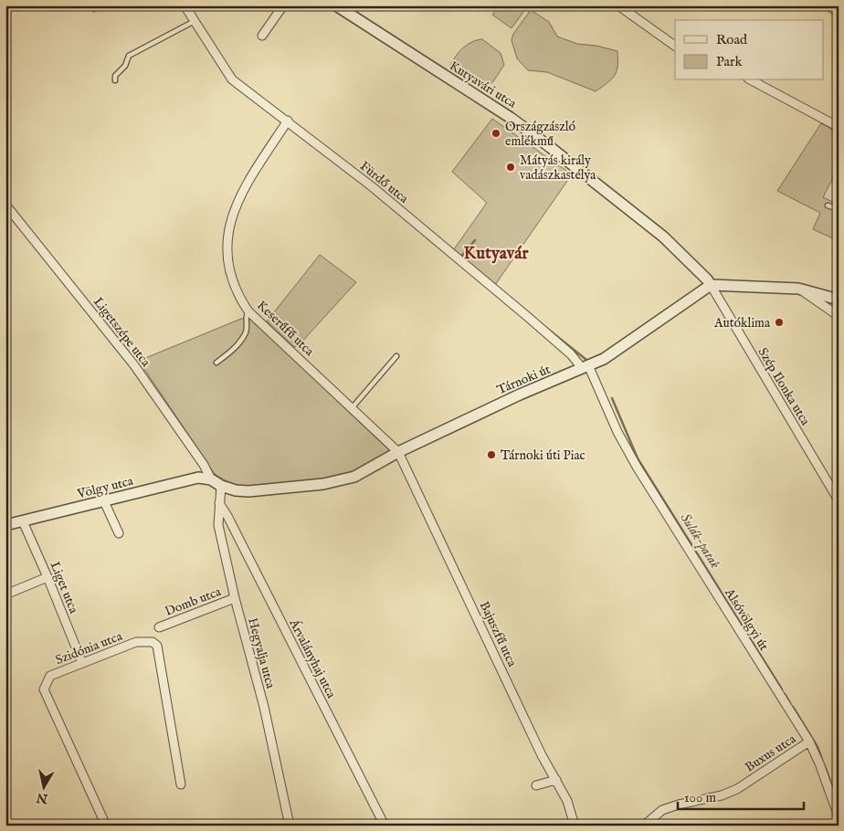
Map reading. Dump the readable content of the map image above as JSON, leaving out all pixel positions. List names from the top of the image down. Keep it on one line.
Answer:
{"streets":{"street":["Kutyavári utca","Fürdő utca","Keserűfű utca","Ligetszépe utca","Tárnoki út","Szép Ilonka utca","Völgy utca","Liget utca","Domb utca","Alsóvölgyi út","Bajuszfű utca","Szidónia utca","Hegyalja utca","Árvalányhaj utca","Buxus utca"]},"crossings":[["Kutyavári utca","Tárnoki út"],["Kutyavári utca","Szép Ilonka utca"],["Fürdő utca","Keserűfű utca"],["Fürdő utca","Tárnoki út"],["Fürdő utca","Alsóvölgyi út"],["Keserűfű utca","Tárnoki út"],["Keserűfű utca","Bajuszfű utca"],["Ligetszépe utca","Tárnoki út"],["Ligetszépe utca","Völgy utca"],["Tárnoki út","Szép Ilonka utca"],["Tárnoki út","Völgy utca"],["Tárnoki út","Alsóvölgyi út"],["Tárnoki út","Bajuszfű utca"],["Tárnoki út","Hegyalja utca"],["Völgy utca","Liget utca"],["Liget utca","Szidónia utca"],["Domb utca","Hegyalja utca"],["Alsóvölgyi út","Buxus utca"],["Hegyalja utca","Árvalányhaj utca"]],"districts":["Kutyavár"],"water":["Sulák-patak"],"places":["Országzászló emlékmű","Mátyás király vadászkastélya","Autóklima","Tárnoki úti Piac"],"legend":["Road","Park"],"scale_bar":"100 m","north":"bottom"}
